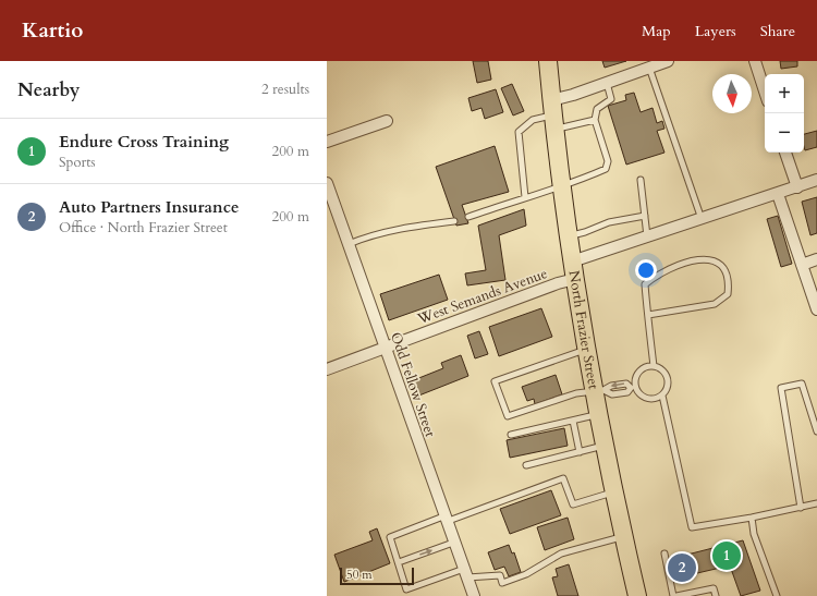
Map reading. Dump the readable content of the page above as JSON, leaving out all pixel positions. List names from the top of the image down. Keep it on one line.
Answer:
{"streets":{"main road":["North Frazier Street"],"street":["West Semands Avenue","Odd Fellow Street"]},"crossings":[["West Semands Avenue","North Frazier Street"],["West Semands Avenue","Odd Fellow Street"]],"scale_bar":"50 m","north":"bottom","page":{"header":"Kartio","nav":["Map","Layers","Share"],"heading":["Nearby","2 results"],"map_buttons":["+","−"],"list":[{"mark":"1","name":"Endure Cross Training","note":"Sports","value":"200 m"},{"mark":"2","name":"Auto Partners Insurance","note":"Office · North Frazier Street","value":"200 m"}],"pins":["1","2"],"scale":"50 m"}}
